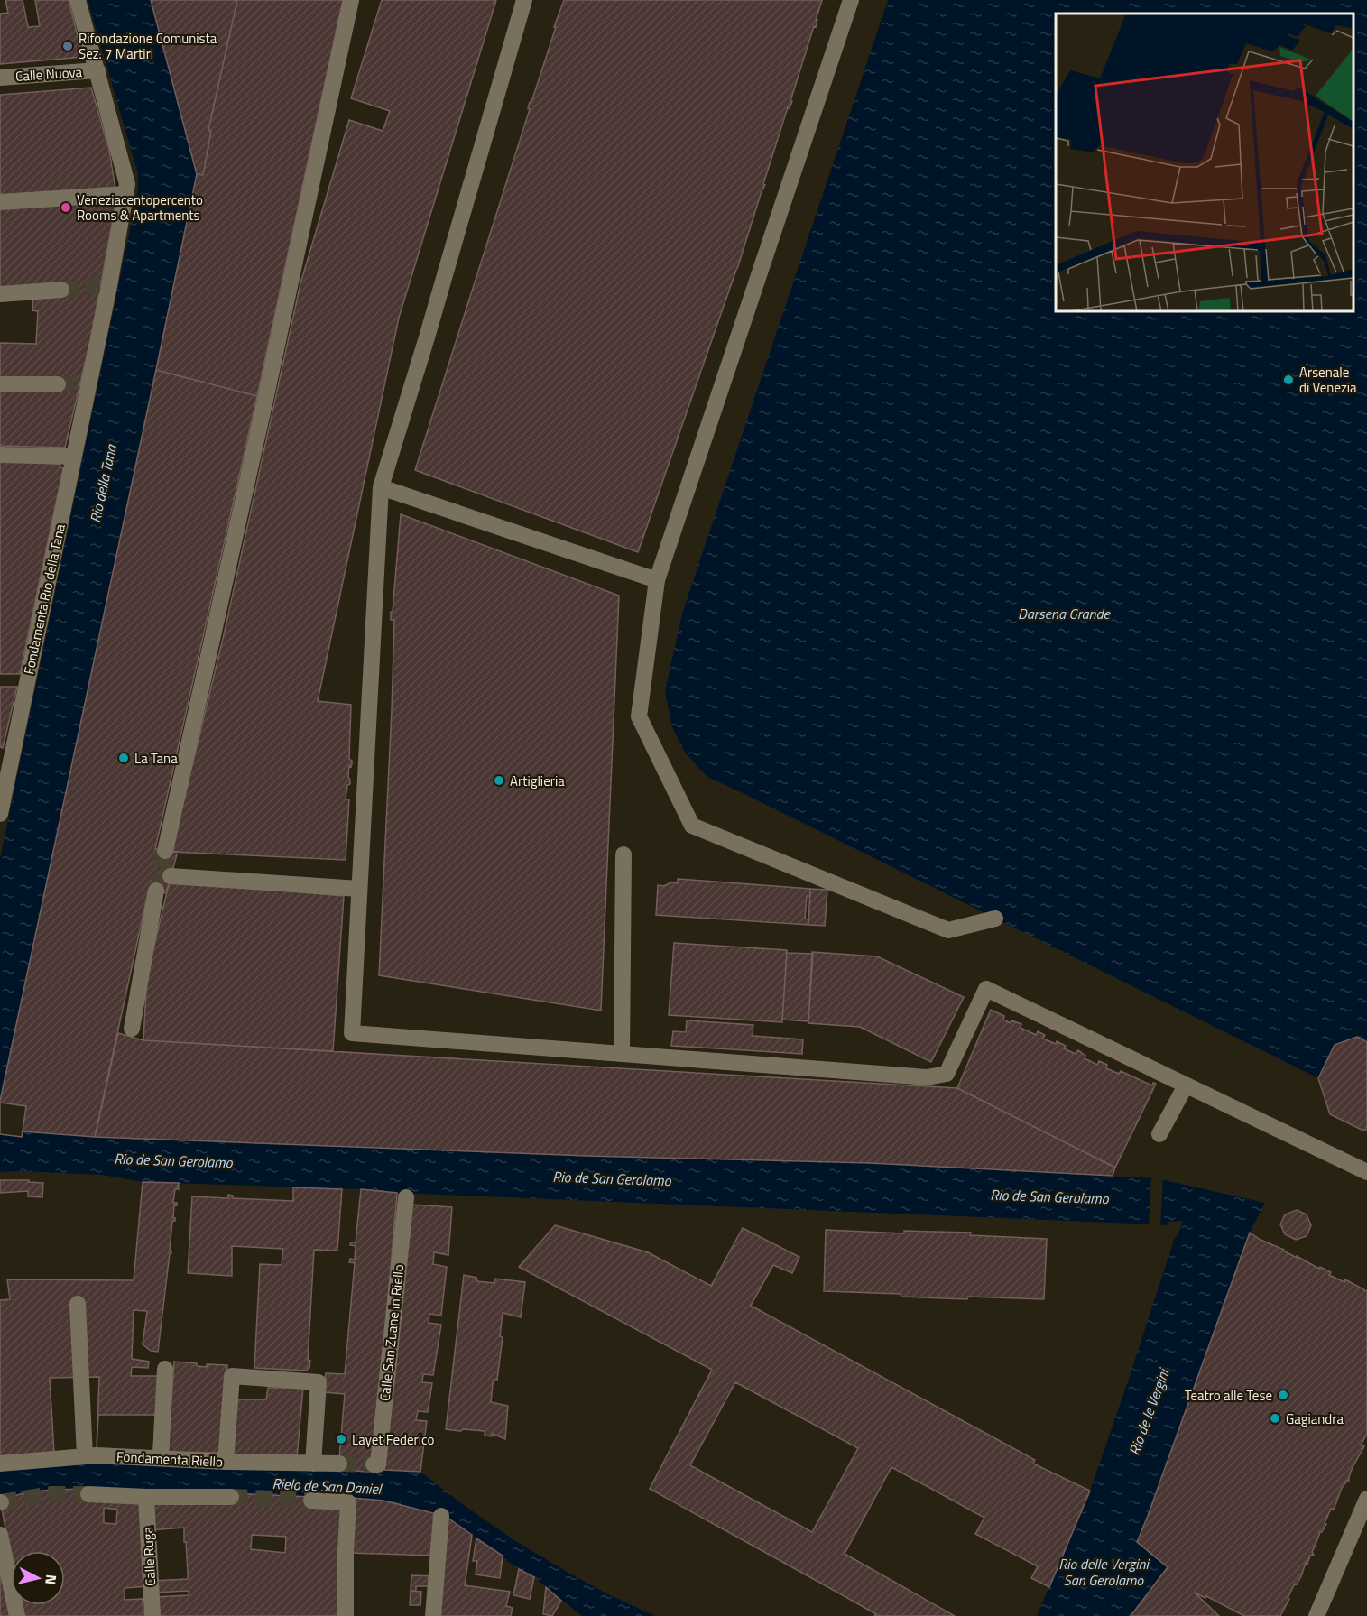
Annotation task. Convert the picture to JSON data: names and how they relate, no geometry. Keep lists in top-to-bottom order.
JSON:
{
  "streets": {
    "street": [
      "Calle Nuova",
      "Fondamenta Rio della Tana",
      "Calle San Zuane in Riello",
      "Fondamenta Riello",
      "Calle Ruga"
    ]
  },
  "crossings": [
    ["Calle Nuova", "Fondamenta Rio della Tana"]
  ],
  "water": [
    "Rio della Tana",
    "Darsena Grande",
    "Rio de San Gerolamo",
    "Rio de le Vergini",
    "Rielo de San Daniel",
    "Rio delle Vergini San Gerolamo"
  ],
  "places": [
    "Rifondazione Comunista Sez. 7 Martiri",
    "Veneziacentopercento Rooms & Apartments",
    "Arsenale di Venezia",
    "La Tana",
    "Artiglieria",
    "Teatro alle Tese",
    "Gagiandra",
    "Layet Federico"
  ],
  "north": "right"
}
